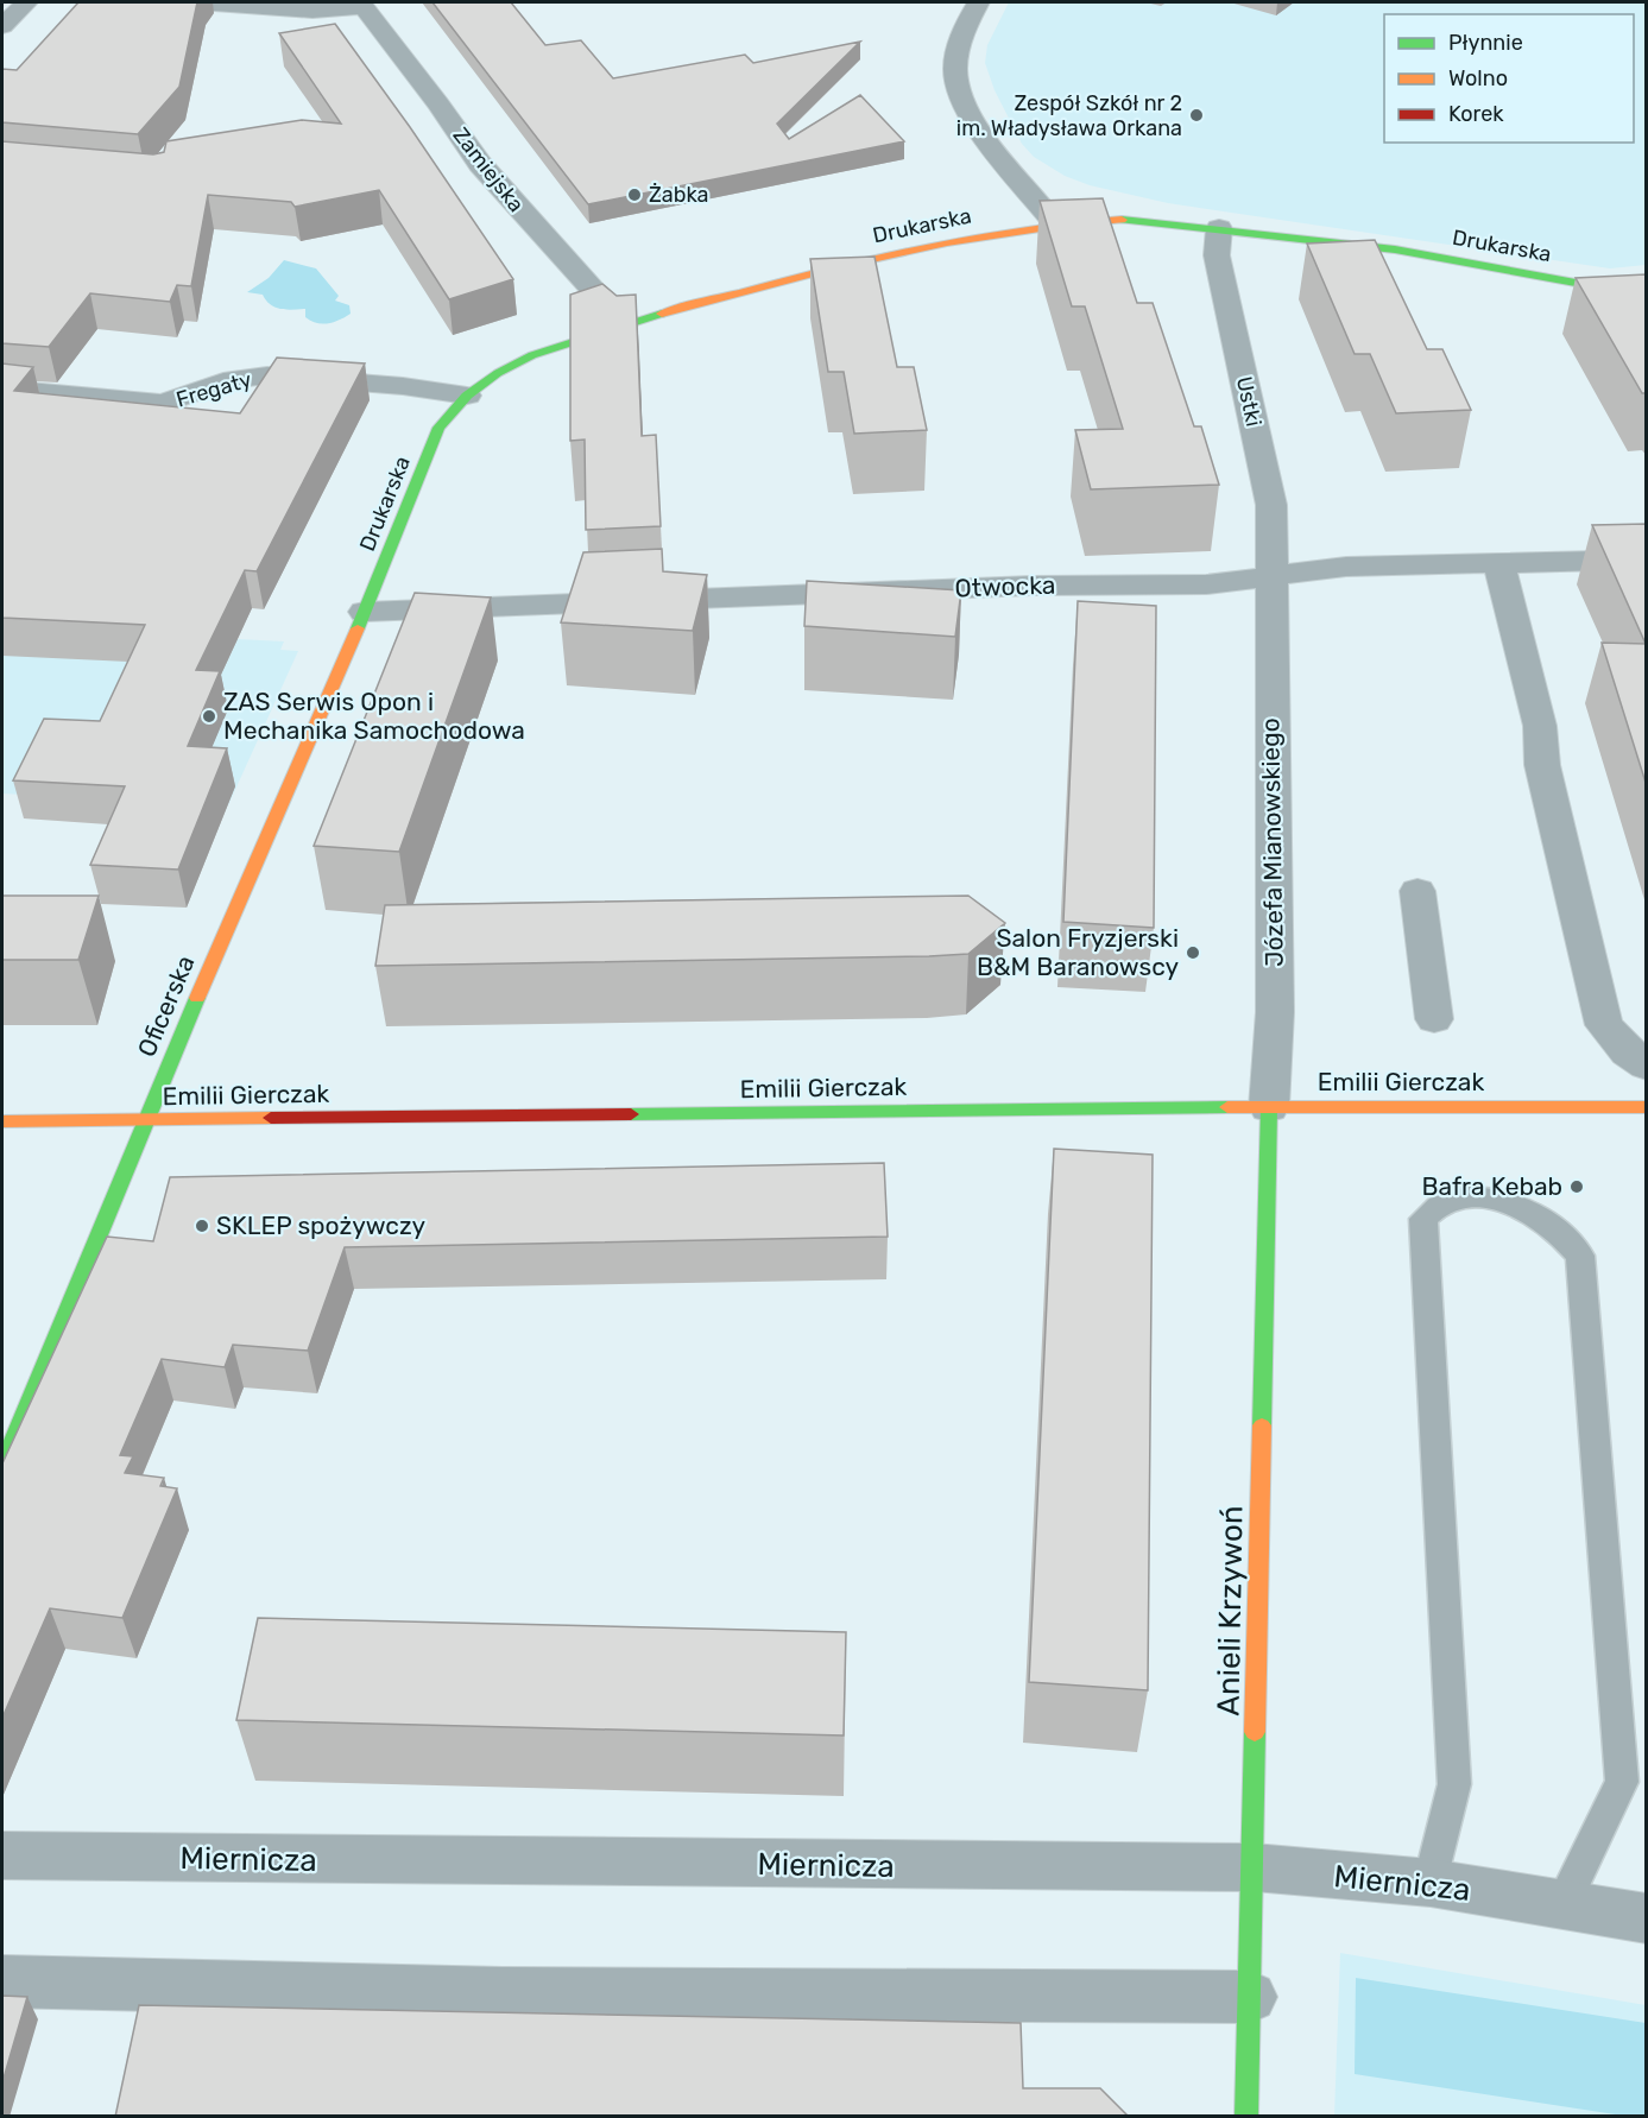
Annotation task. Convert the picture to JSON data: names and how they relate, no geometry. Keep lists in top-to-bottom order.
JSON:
{
  "streets": {
    "street": [
      "Zamiejska",
      "Drukarska",
      "Fregaty",
      "Ustki",
      "Otwocka",
      "Józefa Mianowskiego",
      "Oficerska",
      "Emilii Gierczak",
      "Anieli Krzywoń",
      "Miernicza"
    ]
  },
  "crossings": [
    ["Zamiejska", "Drukarska"],
    ["Drukarska", "Fregaty"],
    ["Drukarska", "Ustki"],
    ["Drukarska", "Otwocka"],
    ["Drukarska", "Oficerska"],
    ["Ustki", "Otwocka"],
    ["Ustki", "Józefa Mianowskiego"],
    ["Otwocka", "Józefa Mianowskiego"],
    ["Otwocka", "Oficerska"],
    ["Józefa Mianowskiego", "Emilii Gierczak"],
    ["Józefa Mianowskiego", "Anieli Krzywoń"],
    ["Oficerska", "Emilii Gierczak"],
    ["Emilii Gierczak", "Anieli Krzywoń"],
    ["Anieli Krzywoń", "Miernicza"]
  ],
  "places": [
    "Zespół Szkół nr 2 im. Władysława Orkana",
    "Żabka",
    "ZAS Serwis Opon i Mechanika Samochodowa",
    "Salon Fryzjerski B&M Baranowscy",
    "Bafra Kebab",
    "SKLEP spożywczy"
  ],
  "legend": ["Płynnie", "Wolno", "Korek"]
}
